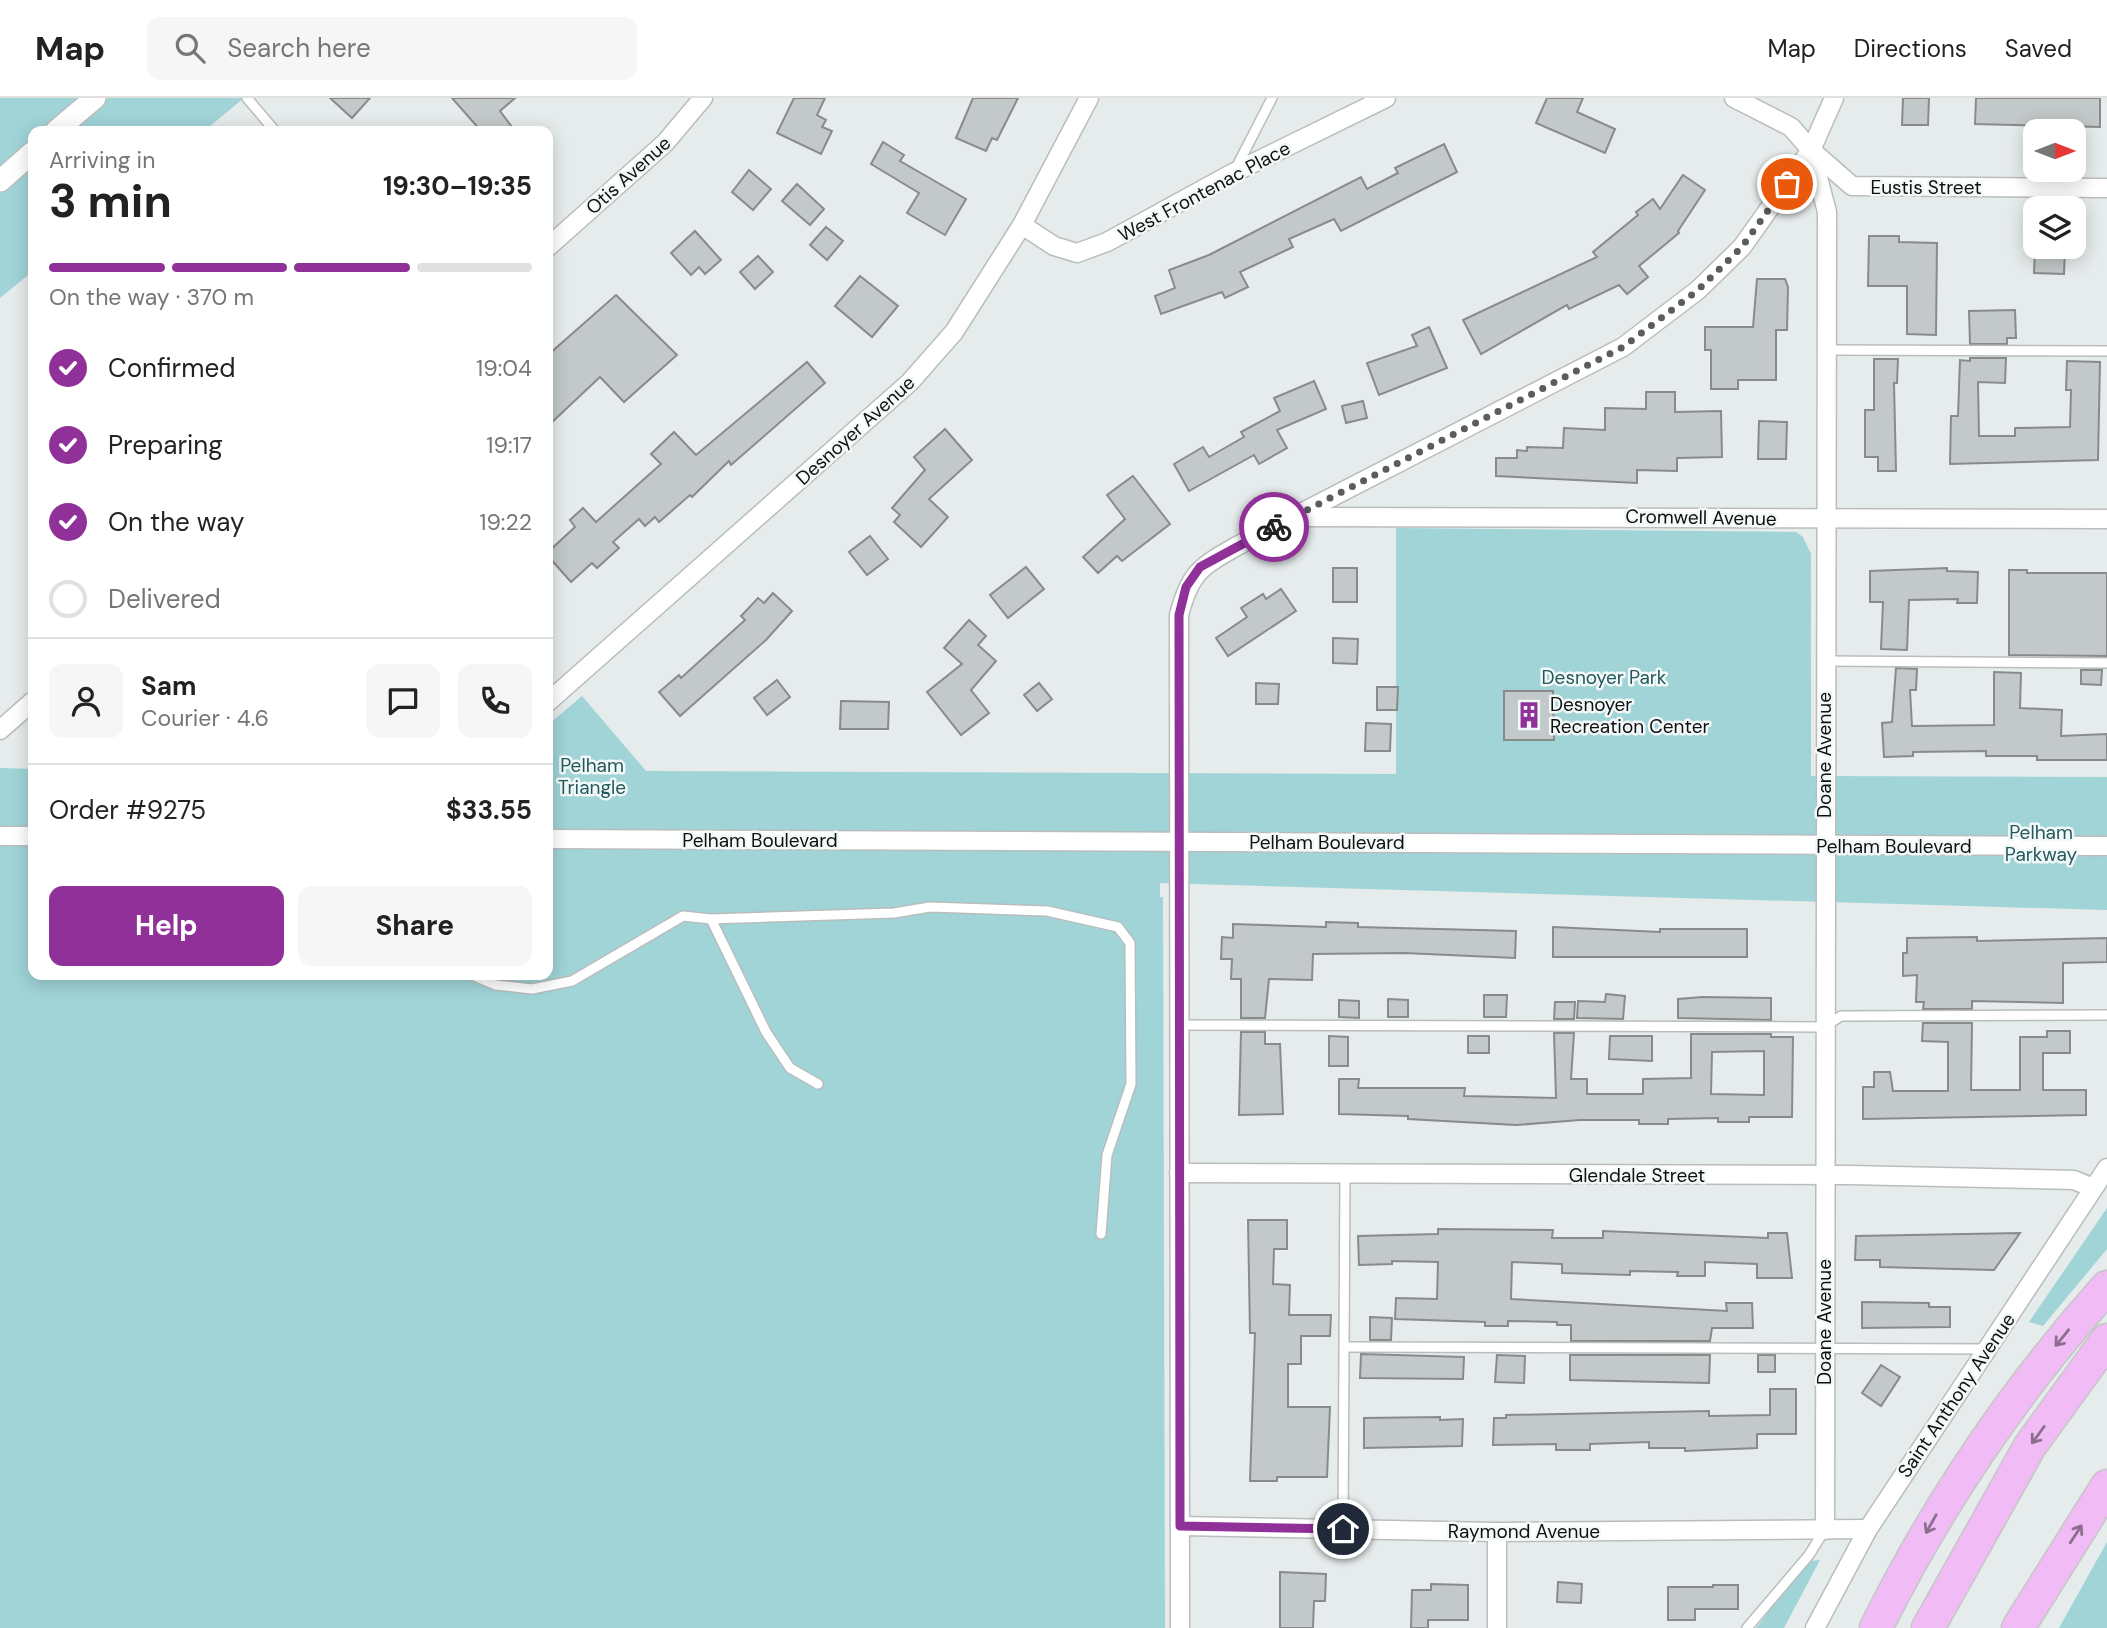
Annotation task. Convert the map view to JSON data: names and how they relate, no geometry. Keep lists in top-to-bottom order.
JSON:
{
  "streets": {
    "street": [
      "Otis Avenue",
      "Eustis Street",
      "West Frontenac Place",
      "Desnoyer Avenue",
      "Cromwell Avenue",
      "Doane Avenue",
      "Pelham Boulevard",
      "Glendale Street",
      "Saint Anthony Avenue",
      "Raymond Avenue"
    ]
  },
  "crossings": [
    ["Eustis Street", "Doane Avenue"],
    ["West Frontenac Place", "Desnoyer Avenue"],
    ["Cromwell Avenue", "Doane Avenue"],
    ["Doane Avenue", "Pelham Boulevard"],
    ["Doane Avenue", "Glendale Street"],
    ["Doane Avenue", "Raymond Avenue"],
    ["Glendale Street", "Saint Anthony Avenue"],
    ["Saint Anthony Avenue", "Raymond Avenue"]
  ],
  "parks": ["Desnoyer Park", "Pelham Triangle", "Pelham Parkway"],
  "places": {
    "building": ["Desnoyer Recreation Center"]
  },
  "north": "right",
  "page": {
    "header": "Map",
    "search": "Search here",
    "nav": ["Map", "Directions", "Saved"],
    "heading": ["3 min", "Arriving in", "19:30–19:35"],
    "panel": [
      "Sam",
      "Courier · 4.6",
      "Order #9275",
      "$33.55"
    ],
    "bar": "On the way · 370 m",
    "list": [
      ["Confirmed", "19:04"],
      ["Preparing", "19:17"],
      ["On the way", "19:22"],
      "Delivered"
    ],
    "buttons": ["Help", "Share"]
  }
}
